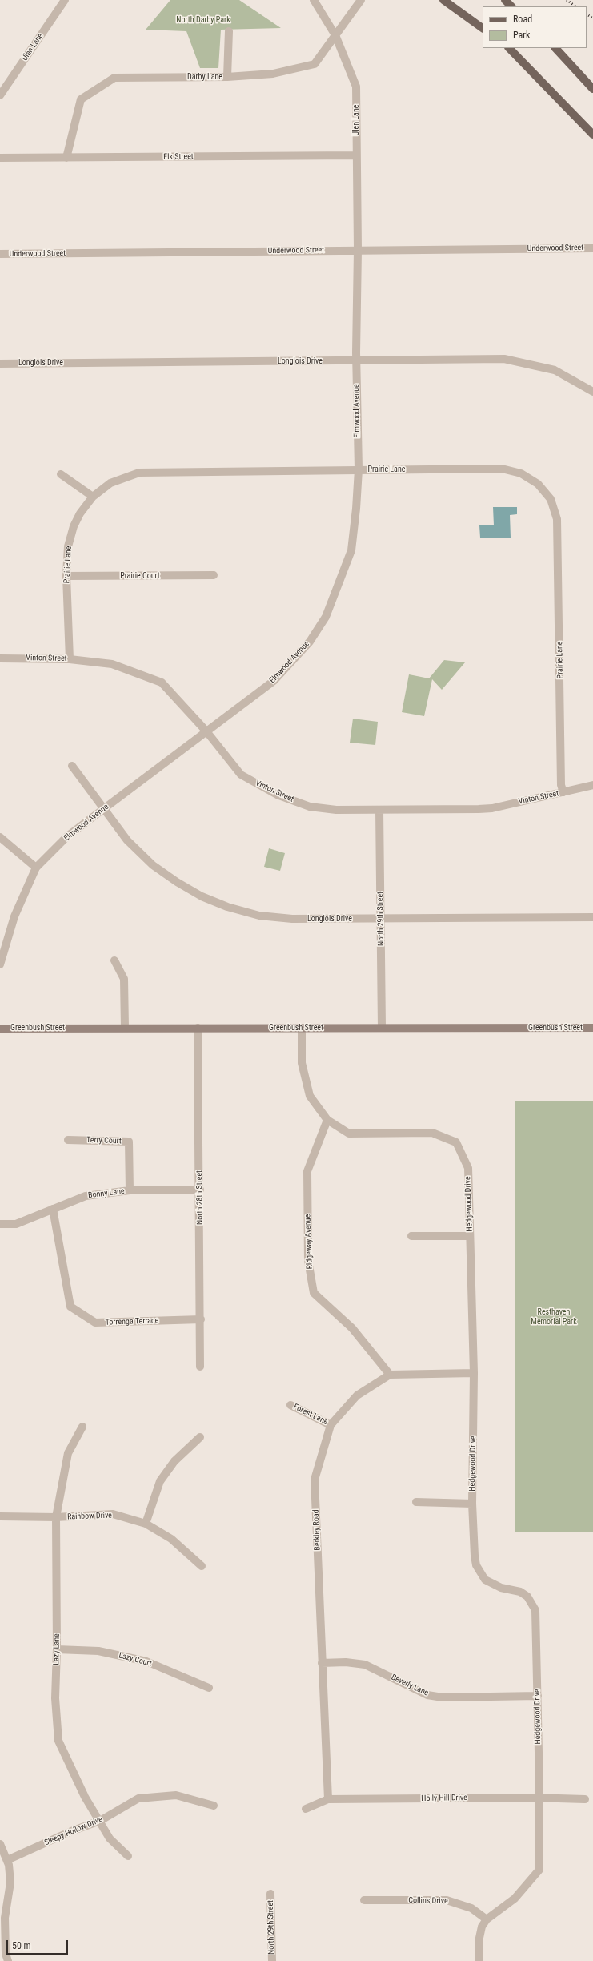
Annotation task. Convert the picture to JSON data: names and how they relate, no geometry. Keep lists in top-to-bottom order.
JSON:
{
  "streets": {
    "main road": ["Greenbush Street"],
    "street": [
      "Ulen Lane",
      "Darby Lane",
      "Elk Street",
      "Underwood Street",
      "Longlois Drive",
      "Elmwood Avenue",
      "Prairie Lane",
      "Prairie Court",
      "Vinton Street",
      "North 29th Street",
      "Terry Court",
      "Bonny Lane",
      "North 28th Street",
      "Hedgewood Drive",
      "Ridgeway Avenue",
      "Torrenga Terrace",
      "Forest Lane",
      "Rainbow Drive",
      "Berkley Road",
      "Lazy Lane",
      "Lazy Court",
      "Beverly Lane",
      "Holly Hill Drive",
      "Sleepy Hollow Drive",
      "Collins Drive"
    ]
  },
  "crossings": [
    ["Ulen Lane", "Darby Lane"],
    ["Ulen Lane", "Elk Street"],
    ["Ulen Lane", "Underwood Street"],
    ["Ulen Lane", "Elmwood Avenue"],
    ["Darby Lane", "Elk Street"],
    ["Underwood Street", "Elmwood Avenue"],
    ["Longlois Drive", "Elmwood Avenue"],
    ["Longlois Drive", "North 29th Street"],
    ["Elmwood Avenue", "Prairie Lane"],
    ["Elmwood Avenue", "Vinton Street"],
    ["Prairie Lane", "Prairie Court"],
    ["Prairie Lane", "Vinton Street"],
    ["Vinton Street", "North 29th Street"],
    ["North 29th Street", "Greenbush Street"],
    ["Greenbush Street", "North 28th Street"],
    ["Greenbush Street", "Hedgewood Drive"],
    ["Terry Court", "Bonny Lane"],
    ["Bonny Lane", "North 28th Street"],
    ["Bonny Lane", "Torrenga Terrace"],
    ["North 28th Street", "Torrenga Terrace"],
    ["Hedgewood Drive", "Ridgeway Avenue"],
    ["Hedgewood Drive", "Beverly Lane"],
    ["Hedgewood Drive", "Holly Hill Drive"],
    ["Hedgewood Drive", "Collins Drive"],
    ["Ridgeway Avenue", "Berkley Road"],
    ["Forest Lane", "Berkley Road"],
    ["Rainbow Drive", "Lazy Lane"],
    ["Berkley Road", "Beverly Lane"],
    ["Berkley Road", "Holly Hill Drive"],
    ["Lazy Lane", "Lazy Court"],
    ["Lazy Lane", "Sleepy Hollow Drive"]
  ],
  "parks": ["North Darby Park", "Resthaven Memorial Park"],
  "legend": ["Road", "Park"],
  "scale_bar": "50 m"
}
